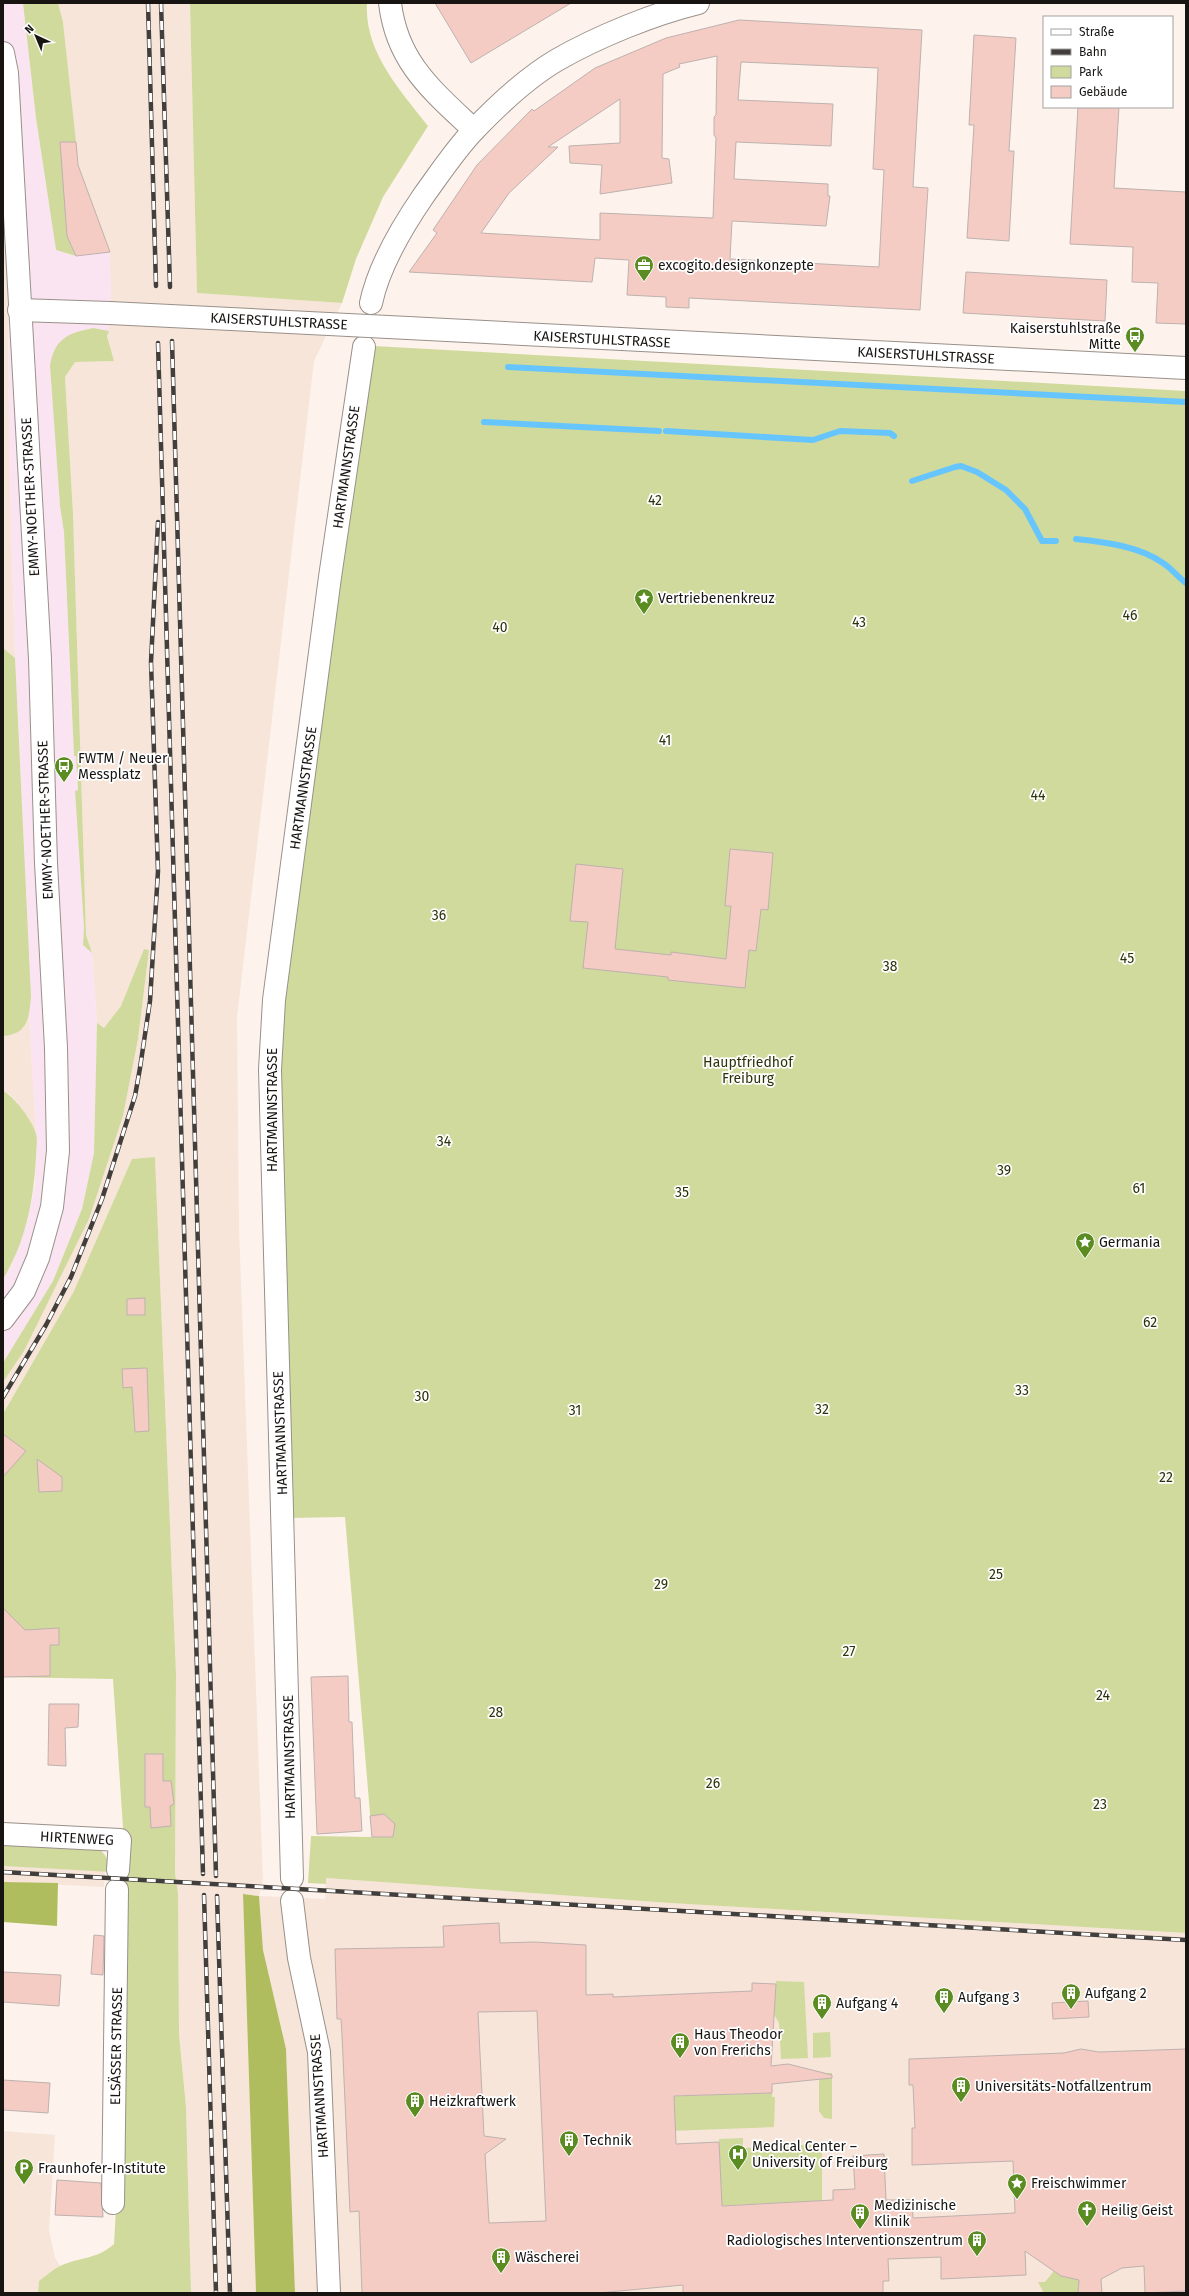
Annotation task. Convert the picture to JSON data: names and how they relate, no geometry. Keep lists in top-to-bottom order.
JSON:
{
  "streets": {
    "street": [
      "KAISERSTUHLSTRASSE",
      "HARTMANNSTRASSE",
      "EMMY-NOETHER-STRASSE",
      "HIRTENWEG",
      "ELSÄSSER STRASSE"
    ]
  },
  "crossings": [
    ["KAISERSTUHLSTRASSE", "EMMY-NOETHER-STRASSE"],
    ["HIRTENWEG", "ELSÄSSER STRASSE"]
  ],
  "parks": [
    "42",
    "46",
    "43",
    "40",
    "41",
    "44",
    "36",
    "45",
    "38",
    "Hauptfriedhof Freiburg",
    "34",
    "39",
    "61",
    "35",
    "62",
    "33",
    "30",
    "32",
    "31",
    "22",
    "25",
    "29",
    "27",
    "24",
    "28",
    "26",
    "23"
  ],
  "places": {
    "office": ["excogito.designkonzepte"],
    "bus stop": ["Kaiserstuhlstraße Mitte", "FWTM / Neuer Messplatz"],
    "place": ["Vertriebenenkreuz", "Germania", "Freischwimmer"],
    "building": [
      "Aufgang 2",
      "Aufgang 3",
      "Aufgang 4",
      "Haus Theodor von Frerichs",
      "Universitäts-Notfallzentrum",
      "Heizkraftwerk",
      "Technik",
      "Medizinische Klinik",
      "Radiologisches Interventionszentrum",
      "Wäscherei"
    ],
    "hospital": ["Medical Center – University of Freiburg"],
    "parking": ["Fraunhofer-Institute"],
    "church": ["Heilig Geist"]
  },
  "legend": [
    "Straße",
    "Bahn",
    "Park",
    "Gebäude"
  ],
  "north": "top left"
}
